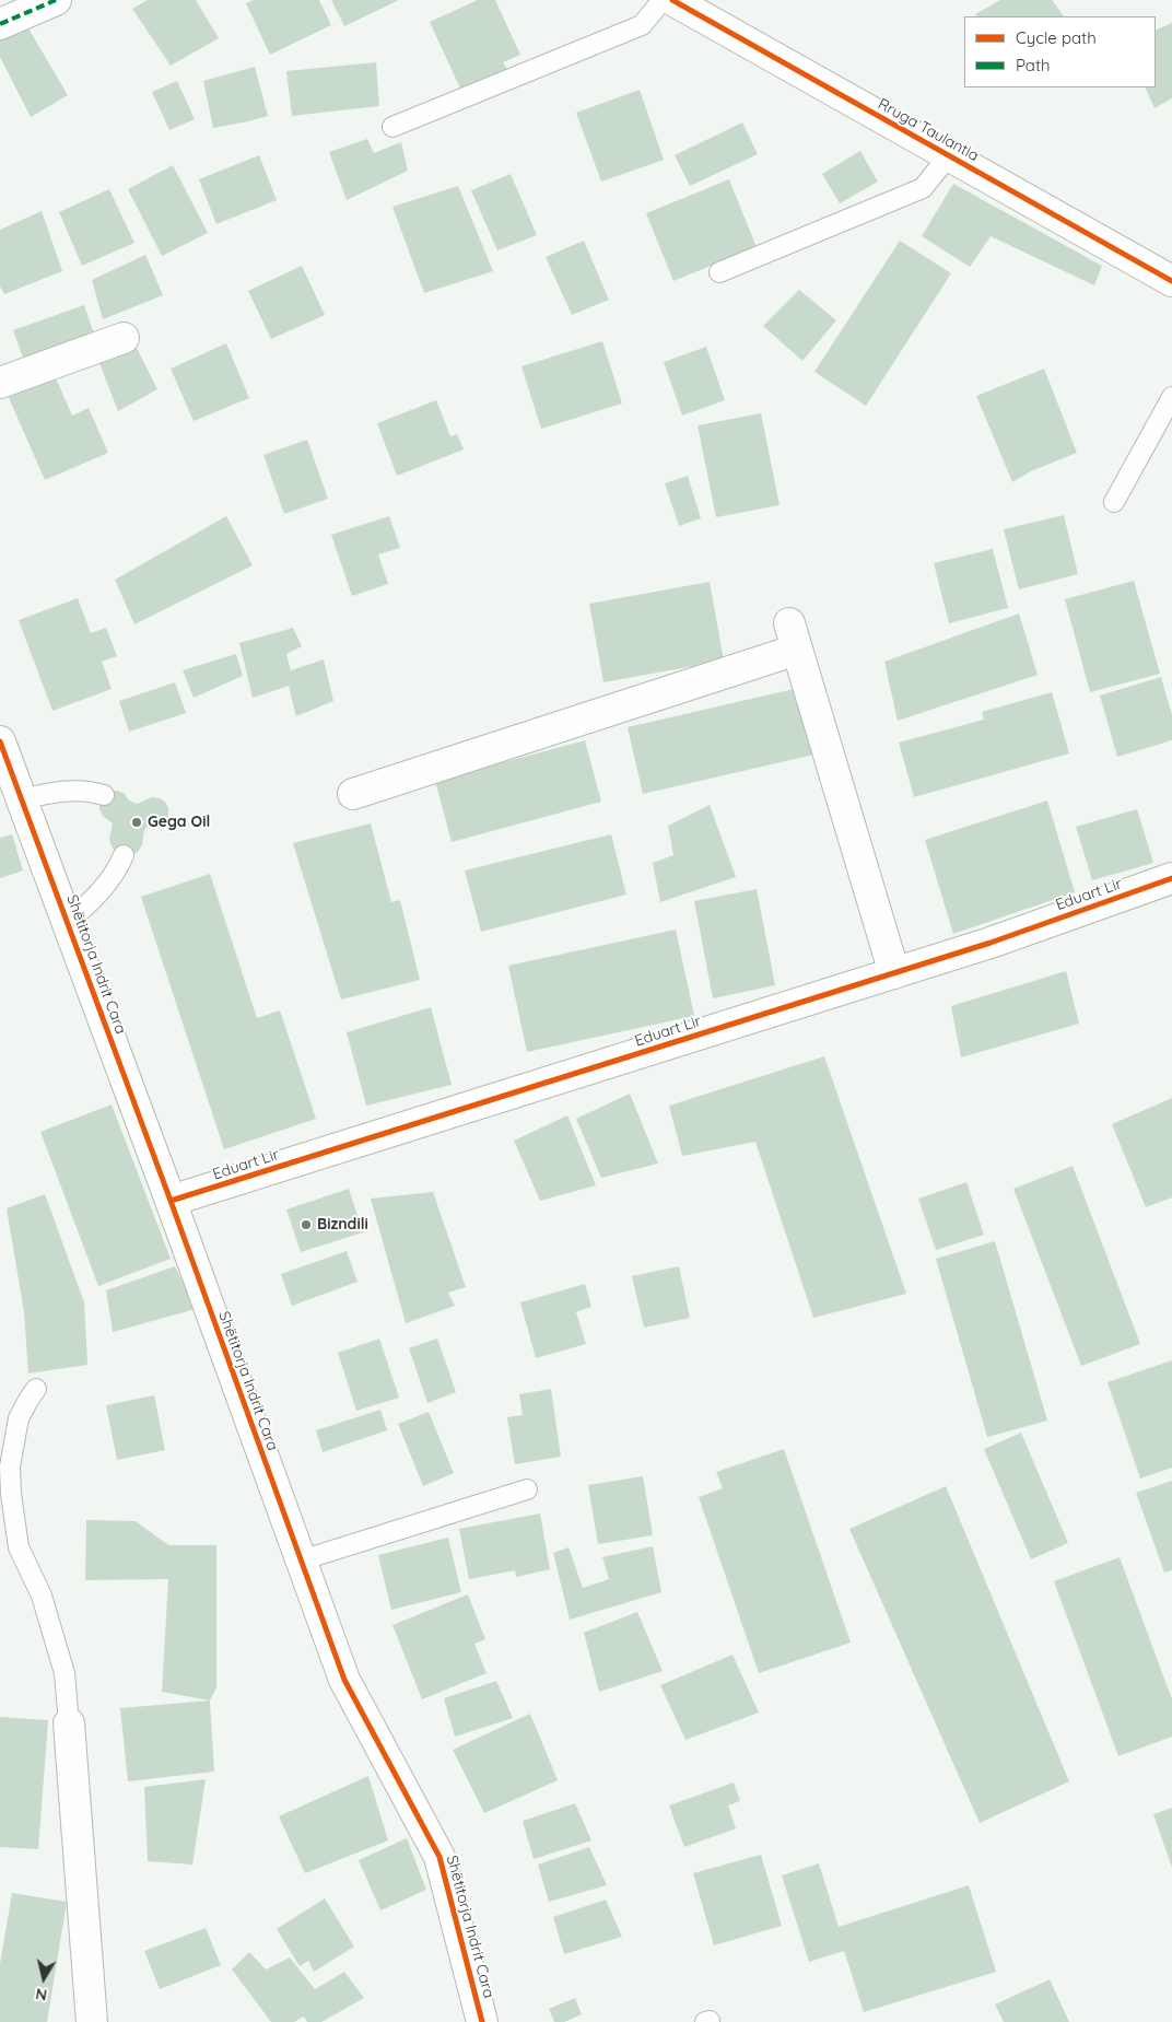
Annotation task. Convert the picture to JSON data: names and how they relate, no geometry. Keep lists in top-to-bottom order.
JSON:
{
  "streets": {
    "street": ["Rruga Taulantia", "Eduart Lir", "Shëtitorja Indrit Cara"]
  },
  "crossings": [
    ["Eduart Lir", "Shëtitorja Indrit Cara"]
  ],
  "places": ["Gega Oil", "Bizndili"],
  "legend": ["Cycle path", "Path"],
  "north": "bottom"
}
